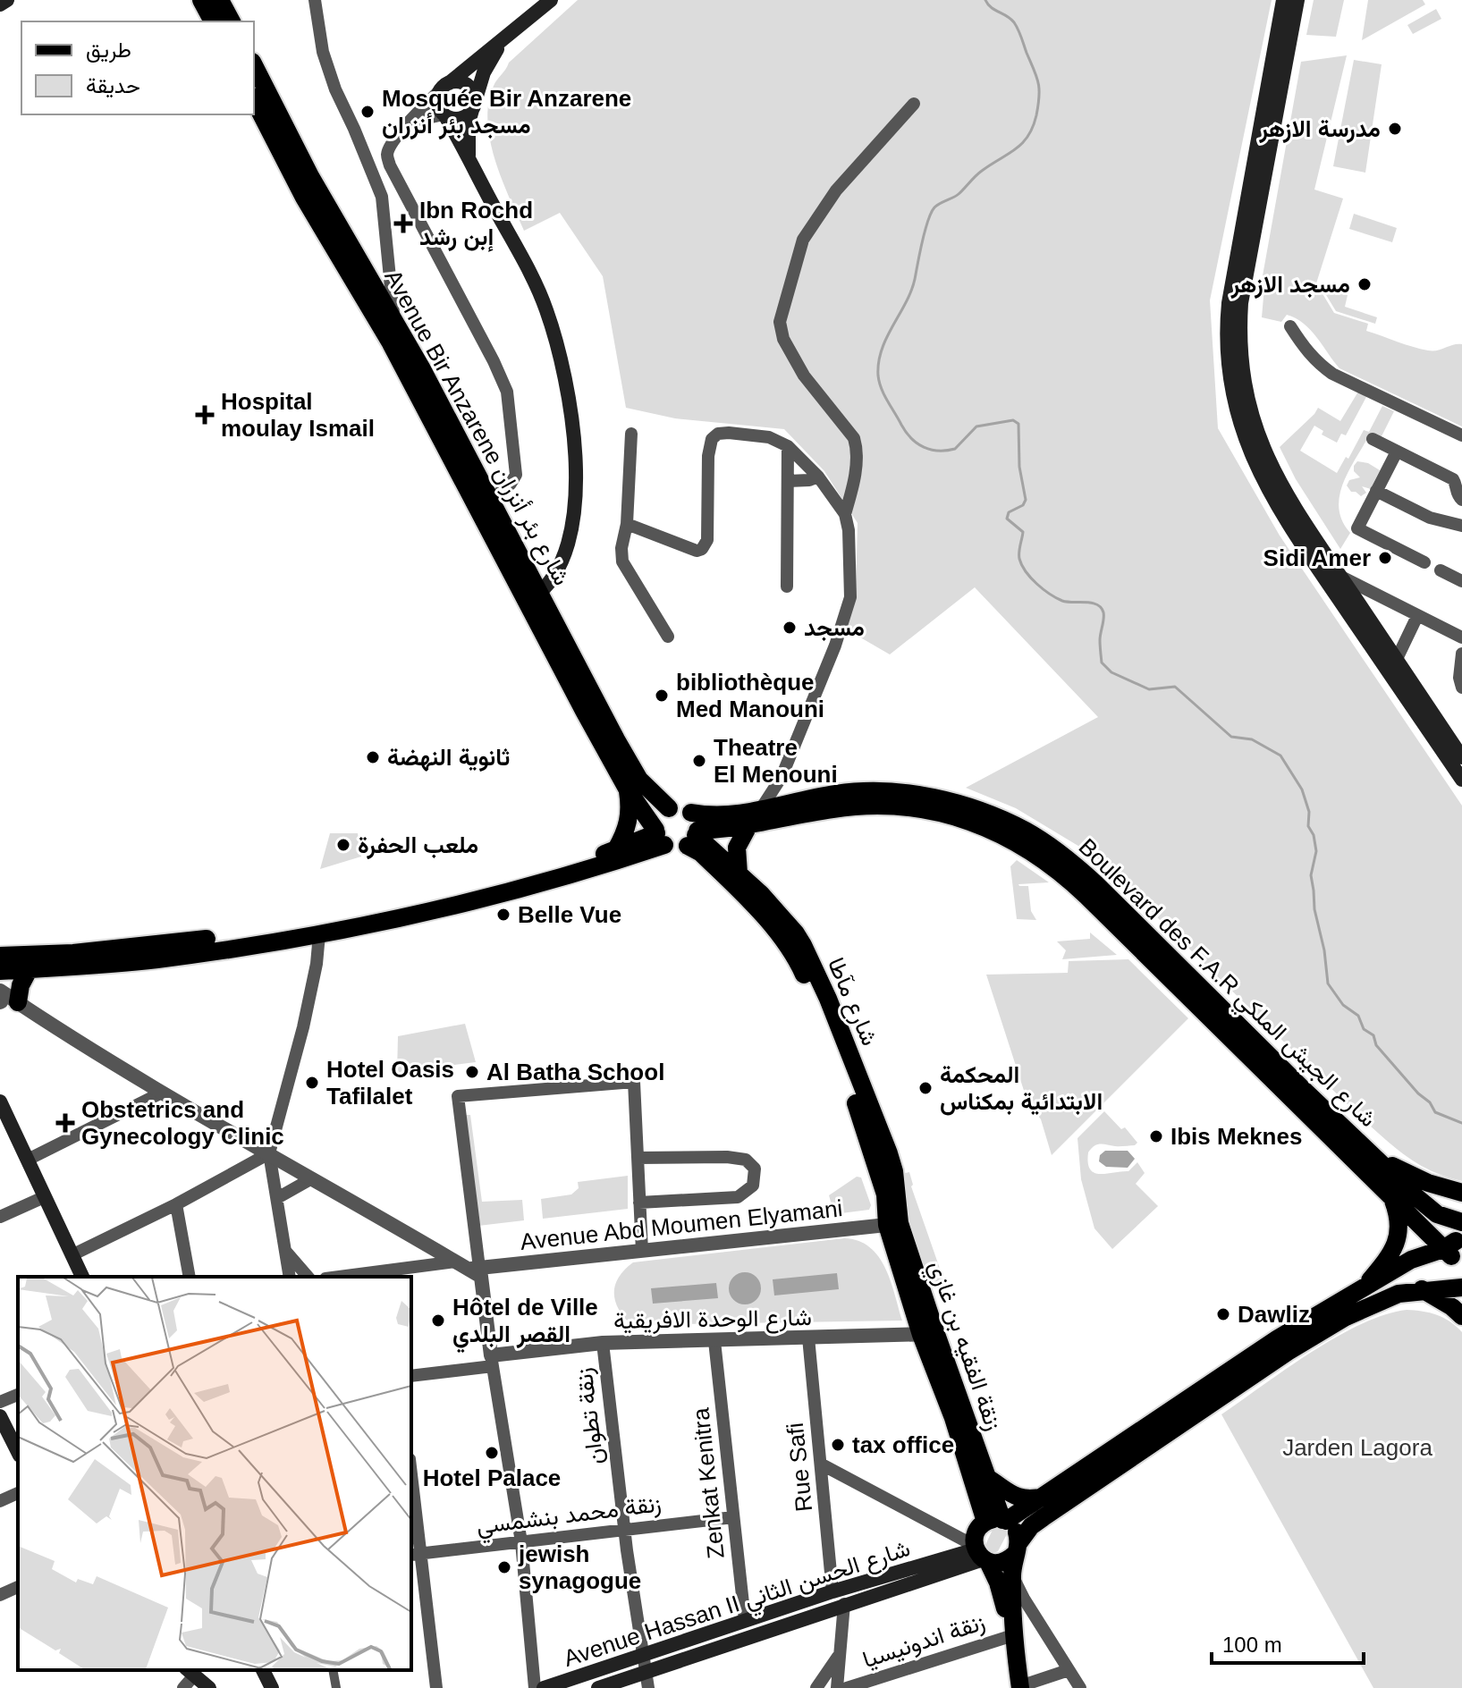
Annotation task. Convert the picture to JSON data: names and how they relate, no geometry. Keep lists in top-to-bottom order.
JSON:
{
  "streets": {
    "main road": [
      "Avenue Bir Anzarene شارع بئر أنزران",
      "Boulevard des F.A.R شارع الجيش الملكي",
      "شارع مآطا",
      "زنقة الفقيه بن غازي",
      "Avenue Hassan II شارع الحسن الثاني"
    ],
    "street": [
      "Avenue Abd Moumen Elyamani",
      "شارع الوحدة الافريقية",
      "زنقة تطوان",
      "Rue Safi",
      "Zenkat Kenitra",
      "زنقة محمد بنشمسي",
      "زنقة اندونيسيا"
    ]
  },
  "crossings": [
    ["Avenue Bir Anzarene شارع بئر أنزران", "Boulevard des F.A.R شارع الجيش الملكي"],
    ["Avenue Bir Anzarene شارع بئر أنزران", "شارع مآطا"],
    ["Boulevard des F.A.R شارع الجيش الملكي", "شارع مآطا"],
    ["شارع مآطا", "Avenue Abd Moumen Elyamani"],
    ["شارع مآطا", "زنقة الفقيه بن غازي"],
    ["Avenue Abd Moumen Elyamani", "زنقة الفقيه بن غازي"],
    ["شارع الوحدة الافريقية", "زنقة الفقيه بن غازي"],
    ["شارع الوحدة الافريقية", "زنقة تطوان"],
    ["شارع الوحدة الافريقية", "Rue Safi"],
    ["شارع الوحدة الافريقية", "Zenkat Kenitra"],
    ["زنقة الفقيه بن غازي", "Avenue Hassan II شارع الحسن الثاني"],
    ["زنقة تطوان", "زنقة محمد بنشمسي"],
    ["زنقة تطوان", "Avenue Hassan II شارع الحسن الثاني"],
    ["Rue Safi", "Avenue Hassan II شارع الحسن الثاني"],
    ["Zenkat Kenitra", "زنقة محمد بنشمسي"],
    ["Zenkat Kenitra", "Avenue Hassan II شارع الحسن الثاني"]
  ],
  "parks": ["Jarden Lagora"],
  "places": {
    "other": [
      "Mosquée Bir Anzarene مسجد بئر أنزران",
      "مدرسة الازهر",
      "مسجد الازهر",
      "Sidi Amer",
      "مسجد",
      "bibliothèque Med Manouni",
      "ثانوية النهضة",
      "Theatre El Menouni",
      "ملعب الحفرة",
      "Belle Vue",
      "Al Batha School",
      "Hotel Oasis Tafilalet",
      "المحكمة الابتدائية بمكناس",
      "Ibis Meknes",
      "Dawliz",
      "Hôtel de Ville القصر البلدي",
      "tax office",
      "Hotel Palace",
      "jewish synagogue"
    ],
    "health": ["Ibn Rochd إبن رشد", "Hospital moulay Ismail", "Obstetrics and Gynecology Clinic"]
  },
  "legend": ["طريق", "حديقة"],
  "scale_bar": "100 m"
}
